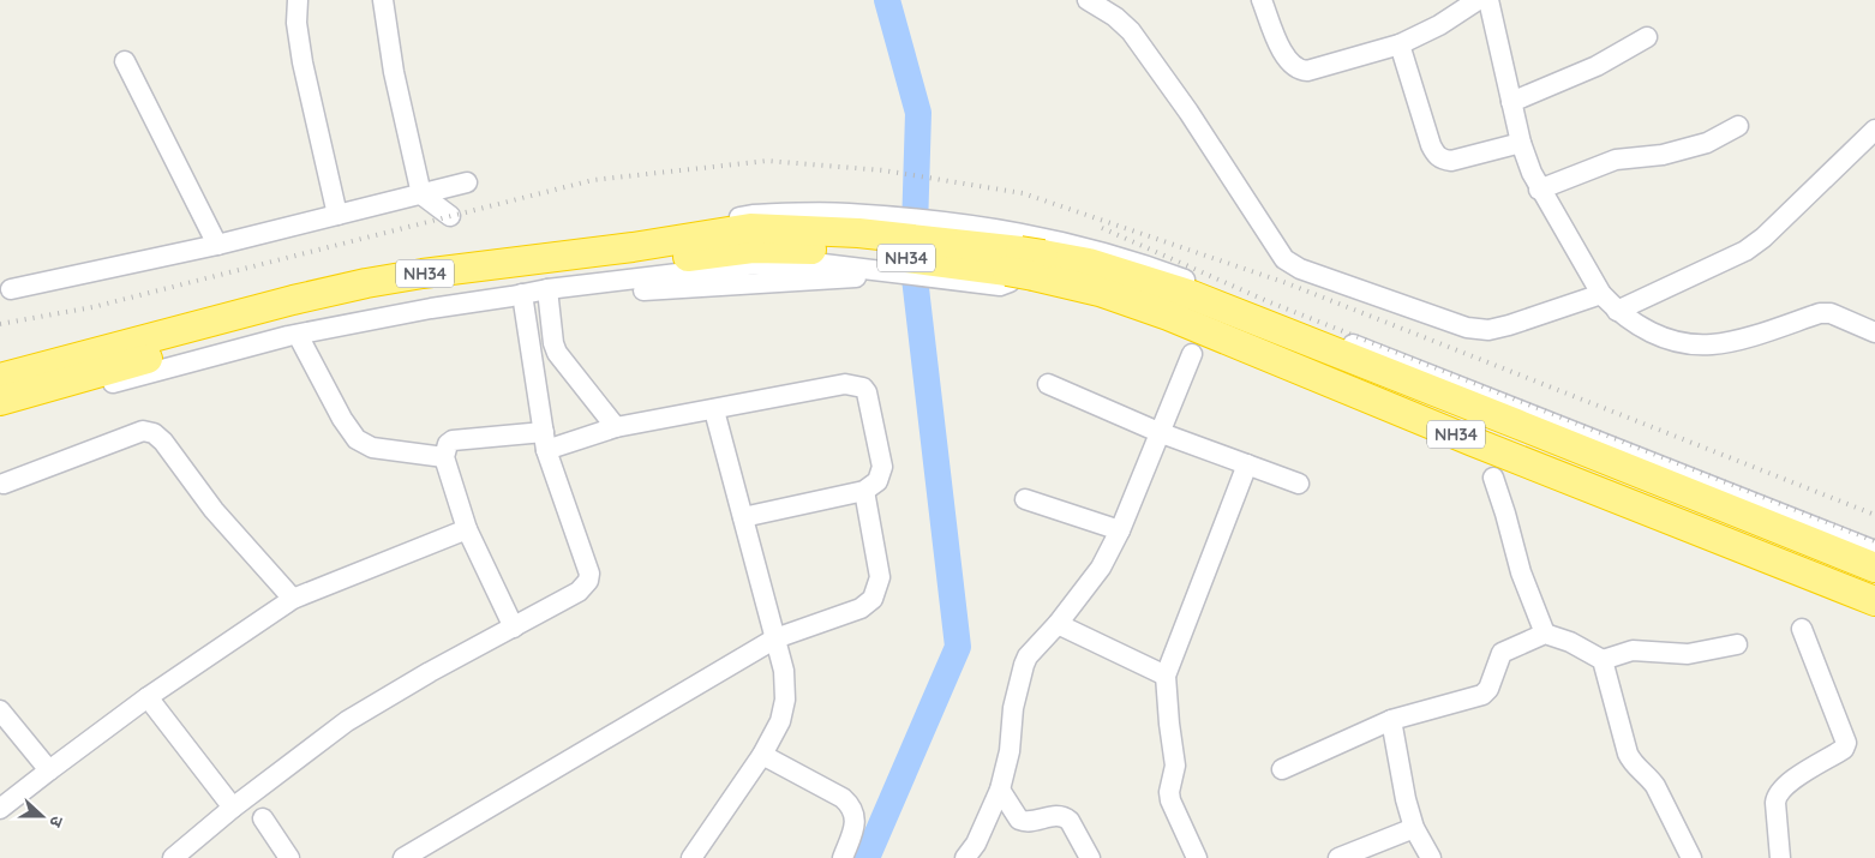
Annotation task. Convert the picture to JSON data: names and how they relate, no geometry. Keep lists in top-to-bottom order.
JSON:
{
  "streets": {
    "highway": ["NH34"]
  },
  "north": "right"
}
